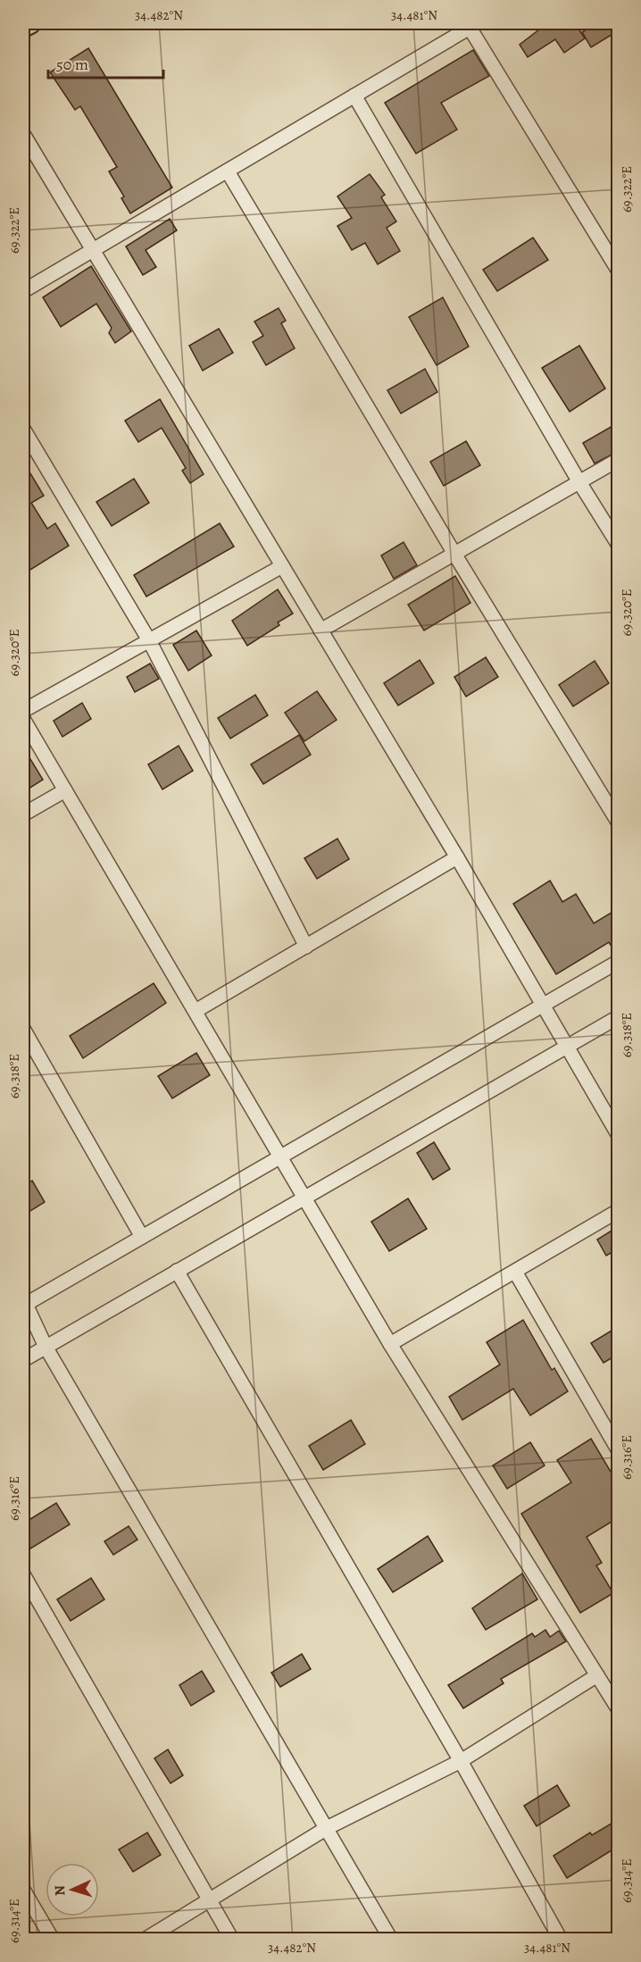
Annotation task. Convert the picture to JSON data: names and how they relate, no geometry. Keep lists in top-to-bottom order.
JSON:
{
  "scale_bar": "50 m",
  "north": "left",
  "coordinates": [
    "34.482°N",
    "34.481°N",
    "69.322°E",
    "69.320°E",
    "69.318°E",
    "69.316°E",
    "69.314°E"
  ]
}
